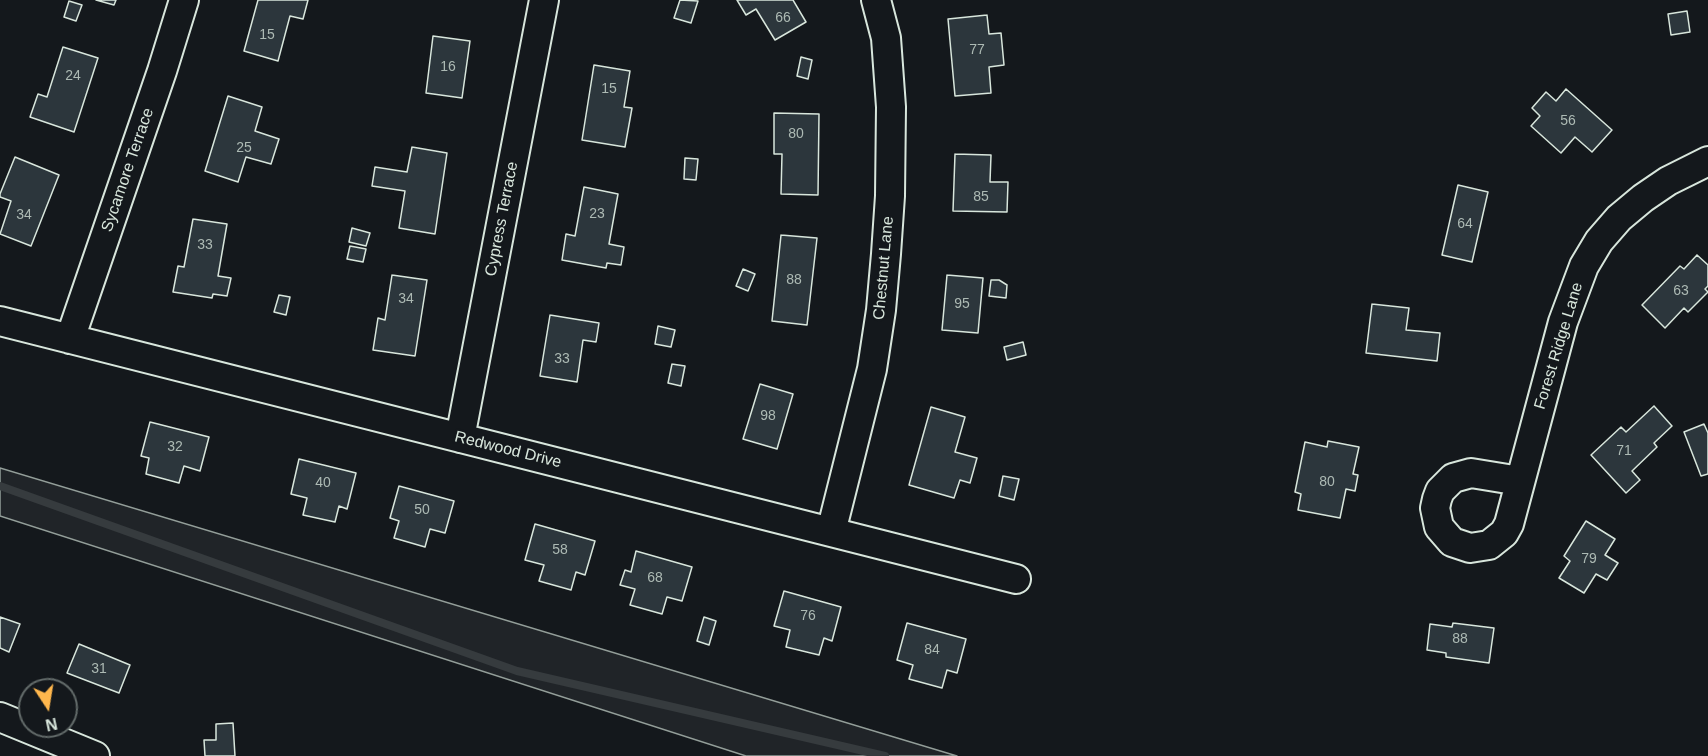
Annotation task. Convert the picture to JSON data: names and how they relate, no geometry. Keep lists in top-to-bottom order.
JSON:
{
  "streets": {
    "street": [
      "Sycamore Terrace",
      "Cypress Terrace",
      "Chestnut Lane",
      "Forest Ridge Lane",
      "Redwood Drive"
    ]
  },
  "crossings": [
    ["Sycamore Terrace", "Redwood Drive"],
    ["Cypress Terrace", "Redwood Drive"],
    ["Chestnut Lane", "Redwood Drive"]
  ],
  "house_numbers": [
    "66",
    "15",
    "77",
    "16",
    "24",
    "15",
    "56",
    "80",
    "25",
    "85",
    "23",
    "34",
    "64",
    "33",
    "88",
    "63",
    "34",
    "95",
    "33",
    "98",
    "32",
    "71",
    "80",
    "40",
    "50",
    "58",
    "79",
    "68",
    "76",
    "88",
    "84",
    "31"
  ],
  "north": "bottom"
}
